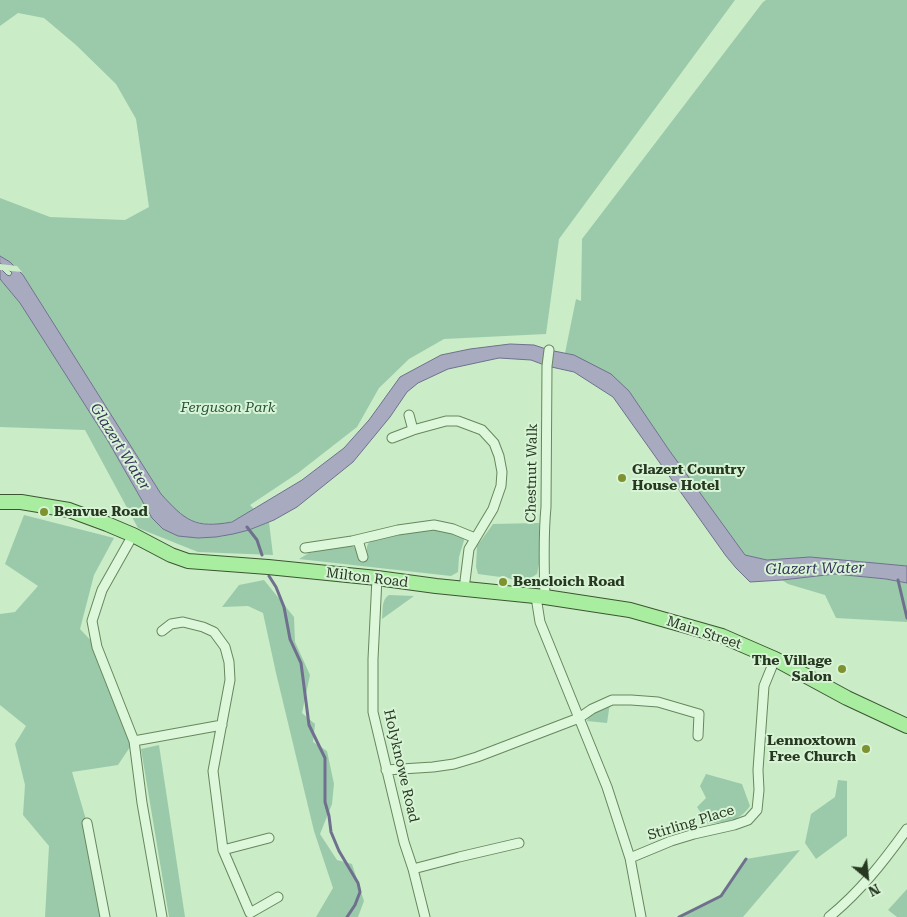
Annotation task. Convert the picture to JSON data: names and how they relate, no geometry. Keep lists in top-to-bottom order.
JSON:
{
  "streets": {
    "main road": ["Milton Road", "Main Street"],
    "street": ["Chestnut Walk", "Holyknowe Road", "Stirling Place"]
  },
  "crossings": [
    ["Chestnut Walk", "Milton Road"],
    ["Chestnut Walk", "Main Street"],
    ["Milton Road", "Main Street"],
    ["Milton Road", "Holyknowe Road"],
    ["Main Street", "Stirling Place"]
  ],
  "water": ["Glazert Water"],
  "parks": ["Ferguson Park"],
  "places": [
    "Glazert Country House Hotel",
    "Benvue Road",
    "Bencloich Road",
    "The Village Salon",
    "Lennoxtown Free Church"
  ],
  "north": "bottom right"
}
